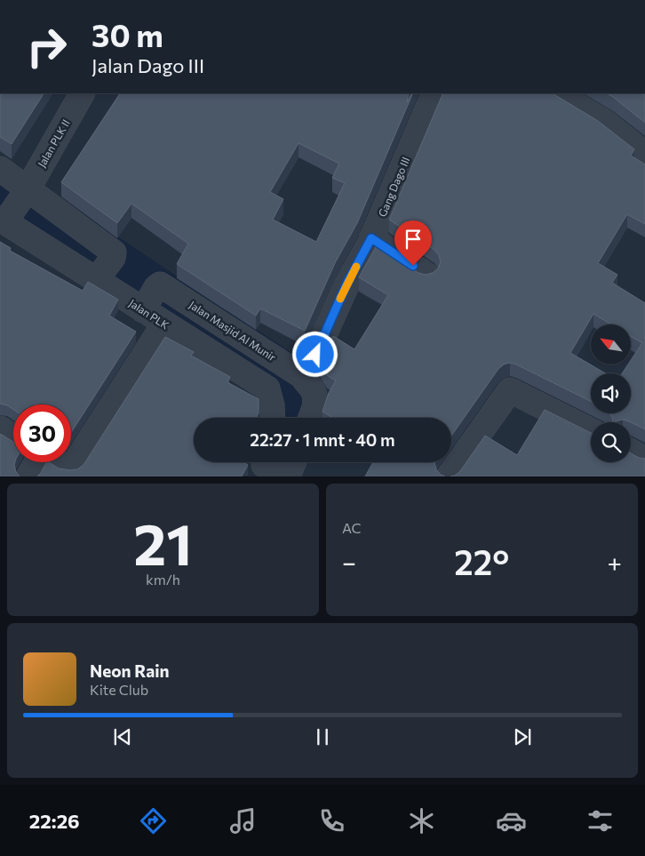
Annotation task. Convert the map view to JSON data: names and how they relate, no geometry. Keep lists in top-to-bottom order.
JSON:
{
  "streets": {
    "street": [
      "Jalan PLK II",
      "Gang Dago III",
      "Jalan PLK",
      "Jalan Masjid Al Munir"
    ]
  },
  "crossings": [
    ["Jalan PLK II", "Jalan PLK"],
    ["Gang Dago III", "Jalan PLK"],
    ["Gang Dago III", "Jalan Masjid Al Munir"],
    ["Jalan PLK", "Jalan Masjid Al Munir"]
  ],
  "north": "top left",
  "page": {
    "turn": ["30 m", "Jalan Dago III"],
    "limit": "30",
    "trip": "22:27 · 1 mnt · 40 m",
    "tile": [
      ["21", "km/h"],
      "AC"
    ],
    "heat": ["−", "22°", "+"],
    "song": ["Neon Rain", "Kite Club"],
    "tabs": "22:26"
  }
}
